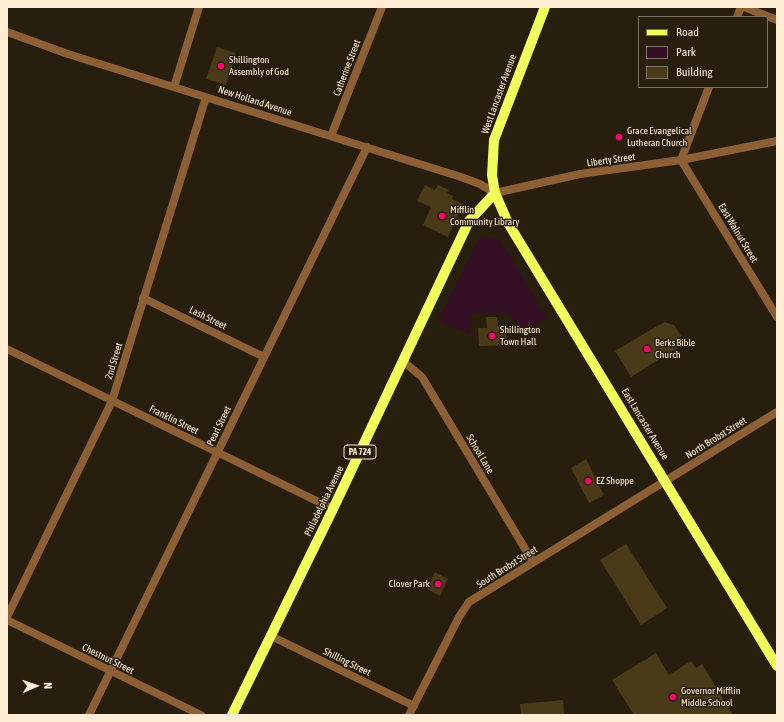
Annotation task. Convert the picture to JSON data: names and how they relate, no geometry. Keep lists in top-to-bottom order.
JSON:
{
  "streets": {
    "main road": [
      "West Lancaster Avenue",
      "East Lancaster Avenue",
      "PA 724",
      "Philadelphia Avenue"
    ],
    "street": [
      "Catherine Street",
      "New Holland Avenue",
      "Liberty Street",
      "East Walnut Street",
      "Lash Street",
      "2nd Street",
      "Franklin Street",
      "Pearl Street",
      "North Brobst Street",
      "School Lane",
      "South Brobst Street",
      "Chestnut Street",
      "Shilling Street"
    ]
  },
  "crossings": [
    ["Catherine Street", "New Holland Avenue"],
    ["West Lancaster Avenue", "New Holland Avenue"],
    ["West Lancaster Avenue", "Liberty Street"],
    ["West Lancaster Avenue", "East Lancaster Avenue"],
    ["West Lancaster Avenue", "Philadelphia Avenue"],
    ["New Holland Avenue", "Liberty Street"],
    ["New Holland Avenue", "2nd Street"],
    ["New Holland Avenue", "East Lancaster Avenue"],
    ["New Holland Avenue", "Pearl Street"],
    ["New Holland Avenue", "Philadelphia Avenue"],
    ["Liberty Street", "East Walnut Street"],
    ["Liberty Street", "East Lancaster Avenue"],
    ["Liberty Street", "Philadelphia Avenue"],
    ["Lash Street", "2nd Street"],
    ["Lash Street", "Pearl Street"],
    ["2nd Street", "Franklin Street"],
    ["2nd Street", "Chestnut Street"],
    ["Franklin Street", "Pearl Street"],
    ["Franklin Street", "Philadelphia Avenue"],
    ["East Lancaster Avenue", "North Brobst Street"],
    ["East Lancaster Avenue", "Philadelphia Avenue"],
    ["East Lancaster Avenue", "South Brobst Street"],
    ["Pearl Street", "Chestnut Street"],
    ["North Brobst Street", "South Brobst Street"],
    ["School Lane", "Philadelphia Avenue"],
    ["School Lane", "South Brobst Street"],
    ["Philadelphia Avenue", "Shilling Street"],
    ["South Brobst Street", "Shilling Street"]
  ],
  "places": [
    "Shillington Assembly of God",
    "Grace Evangelical Lutheran Church",
    "Mifflin Community Library",
    "Shillington Town Hall",
    "Berks Bible Church",
    "EZ Shoppe",
    "Clover Park",
    "Governor Mifflin Middle School"
  ],
  "legend": ["Road", "Park", "Building"],
  "north": "right"
}
